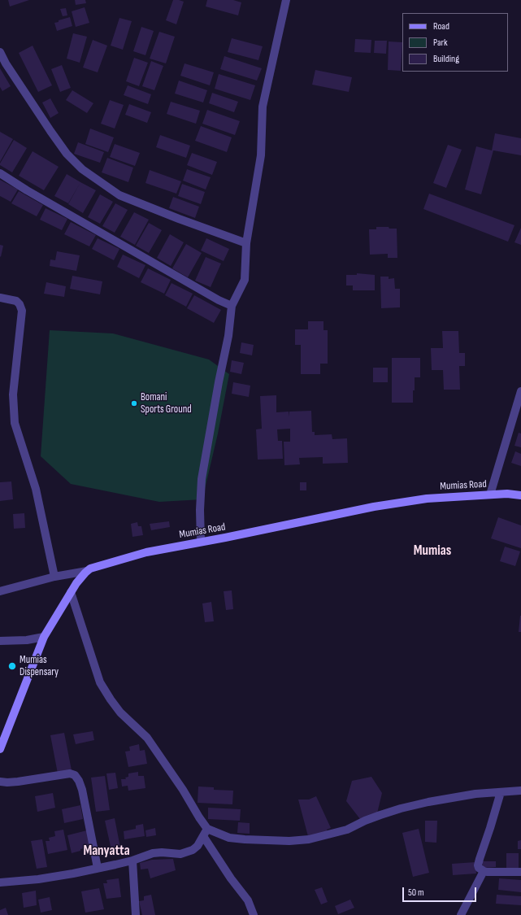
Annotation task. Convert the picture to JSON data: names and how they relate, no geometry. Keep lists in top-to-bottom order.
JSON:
{
  "streets": {
    "street": ["Mumias Road"]
  },
  "districts": ["Mumias", "Manyatta"],
  "places": ["Bomani Sports Ground", "Mumias Dispensary"],
  "legend": ["Road", "Park", "Building"],
  "scale_bar": "50 m"
}
